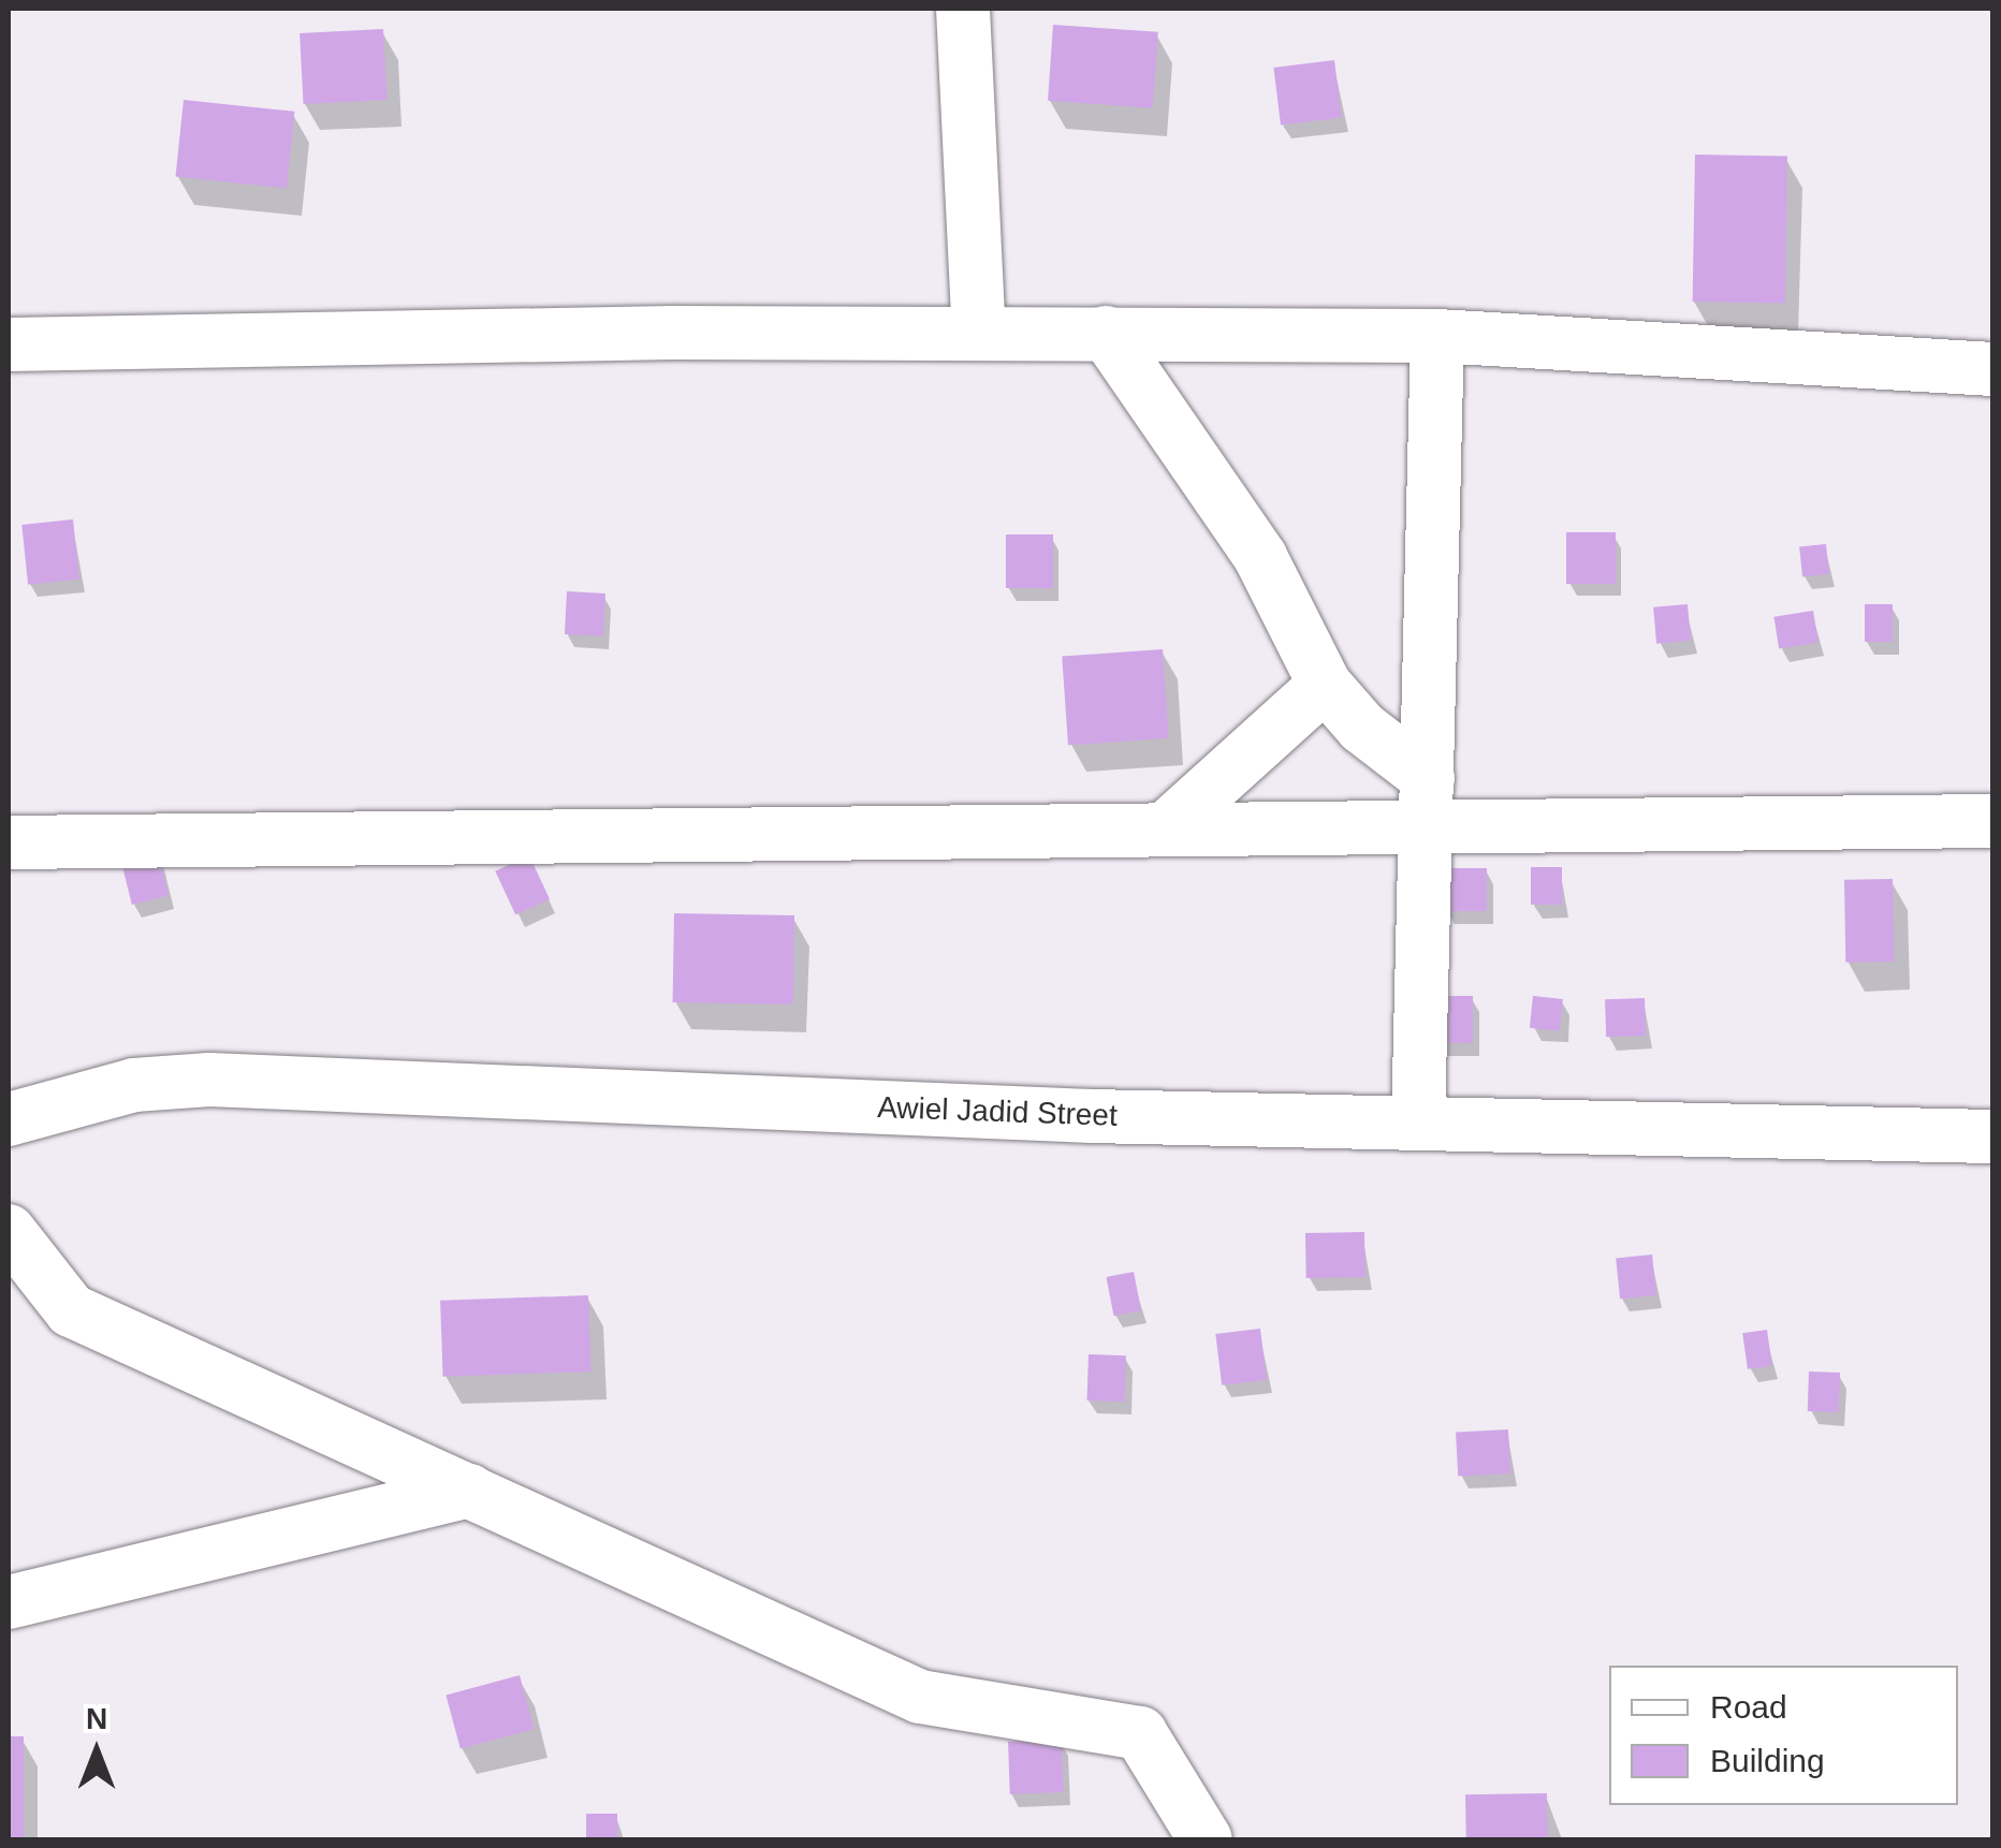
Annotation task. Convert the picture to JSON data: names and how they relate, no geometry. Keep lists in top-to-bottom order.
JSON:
{
  "streets": {
    "street": ["Awiel Jadid Street"]
  },
  "legend": ["Road", "Building"],
  "north": "top"
}
